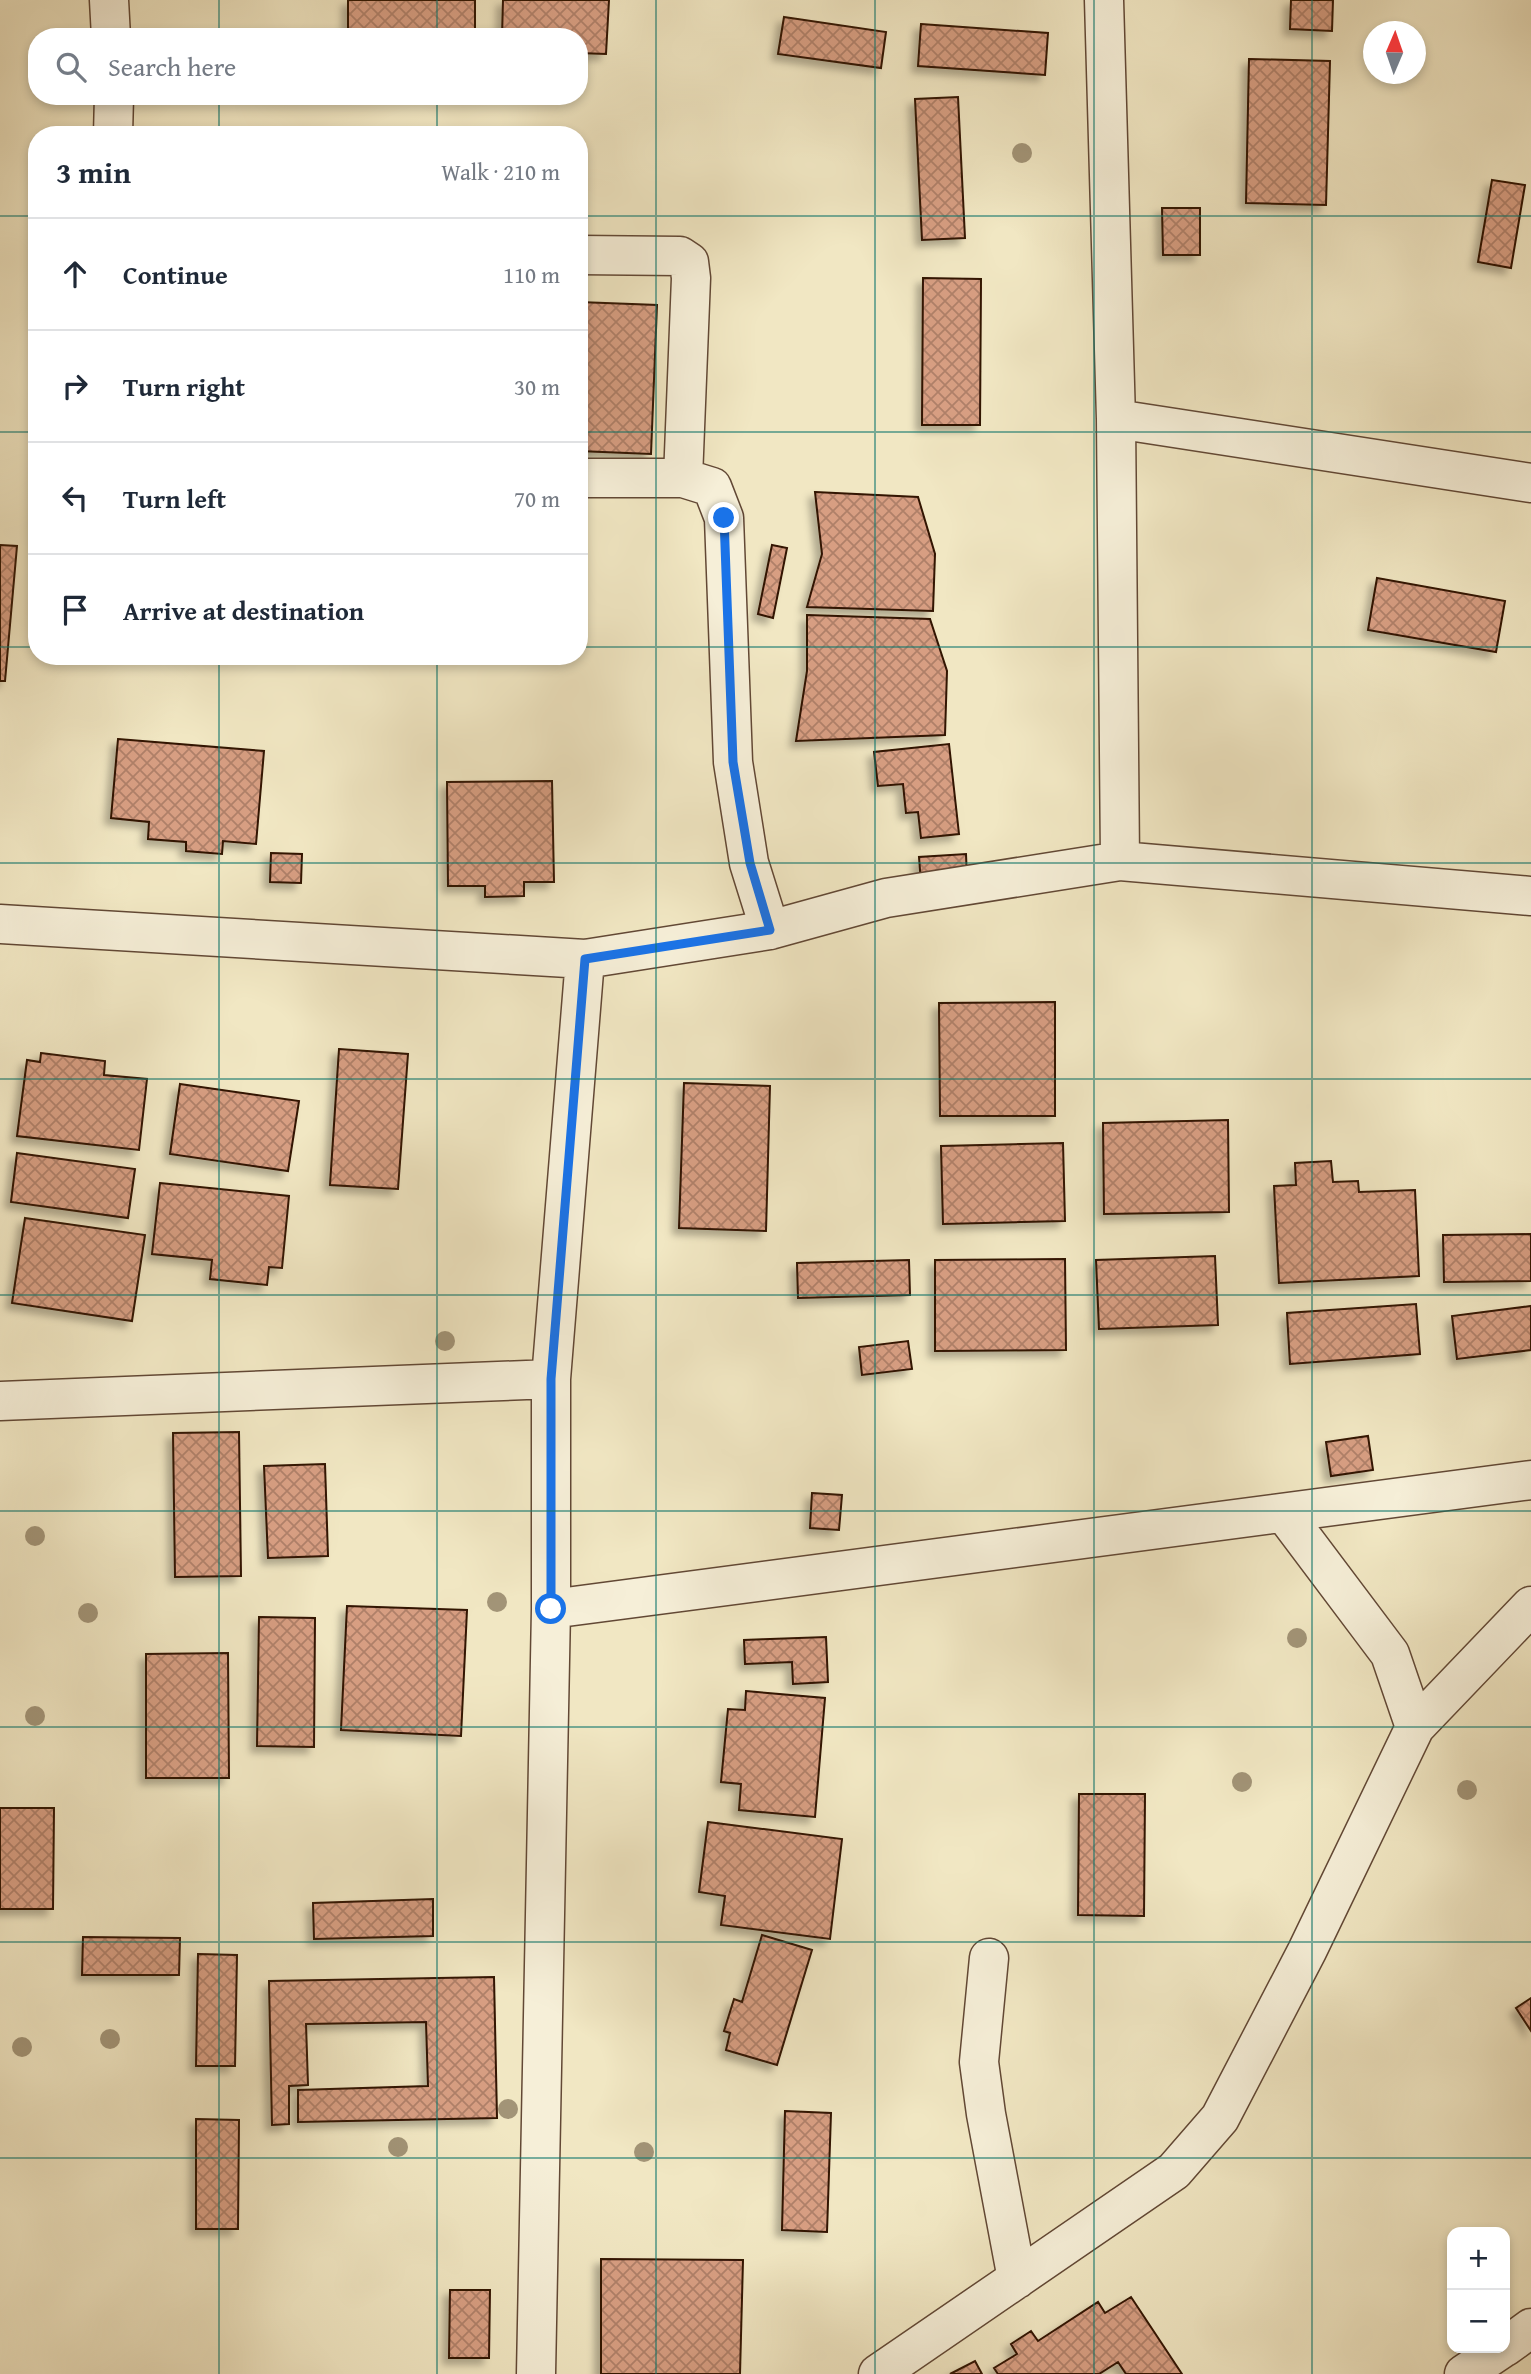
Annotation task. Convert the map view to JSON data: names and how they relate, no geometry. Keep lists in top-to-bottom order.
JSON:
{
  "north": "top",
  "page": {
    "search": "Search here",
    "heading": ["3 min", "Walk · 210 m"],
    "list": [
      ["Continue", "110 m"],
      ["Turn right", "30 m"],
      ["Turn left", "70 m"],
      "Arrive at destination"
    ],
    "map_buttons": ["+", "−"]
  }
}
